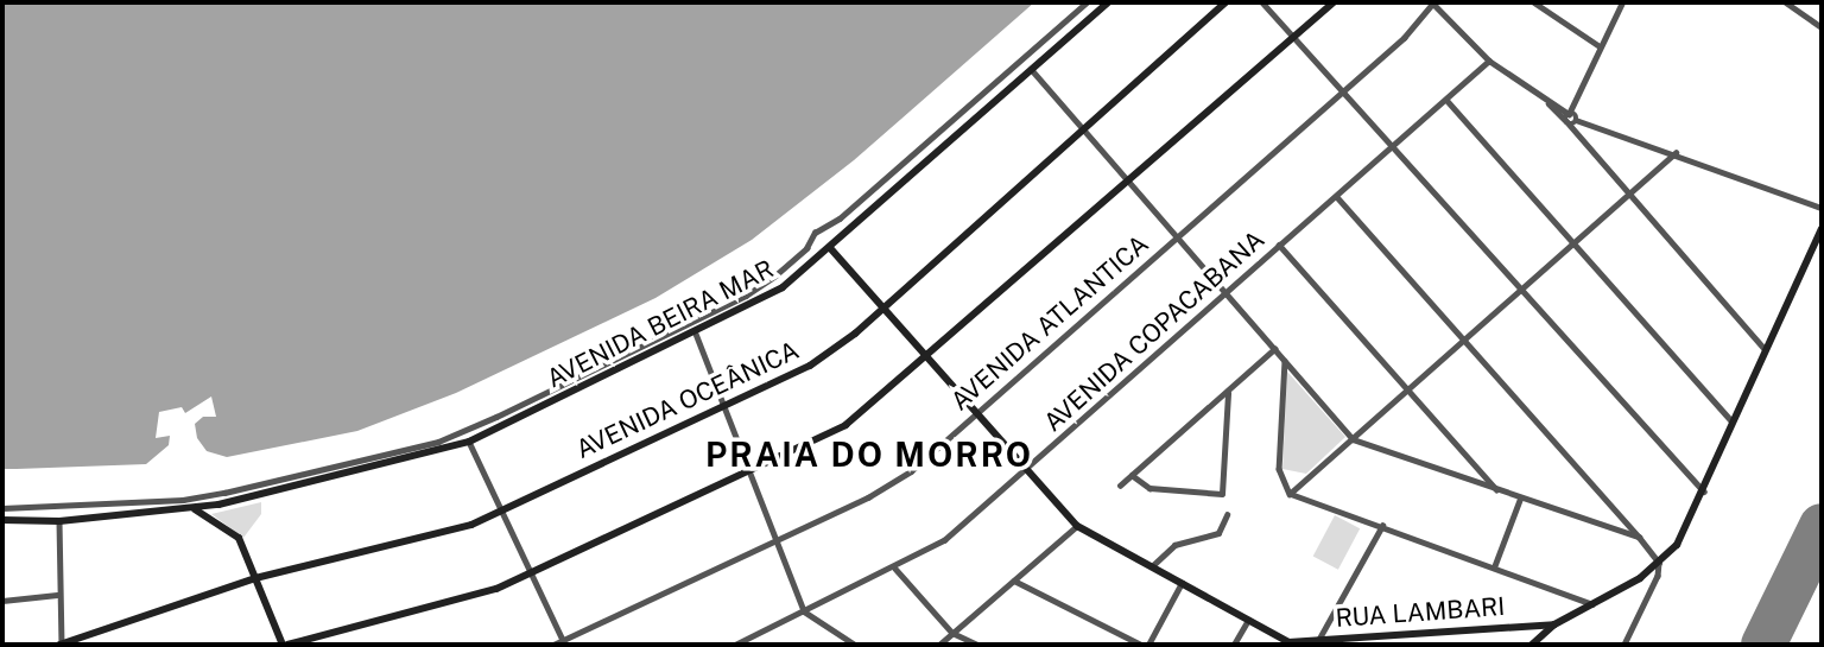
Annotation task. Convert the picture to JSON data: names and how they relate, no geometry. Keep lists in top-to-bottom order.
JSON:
{
  "streets": {
    "street": [
      "AVENIDA ATLANTICA",
      "AVENIDA BEIRA MAR",
      "AVENIDA COPACABANA",
      "AVENIDA OCEÂNICA",
      "RUA LAMBARI"
    ]
  },
  "districts": ["PRAIA DO MORRO"]
}
